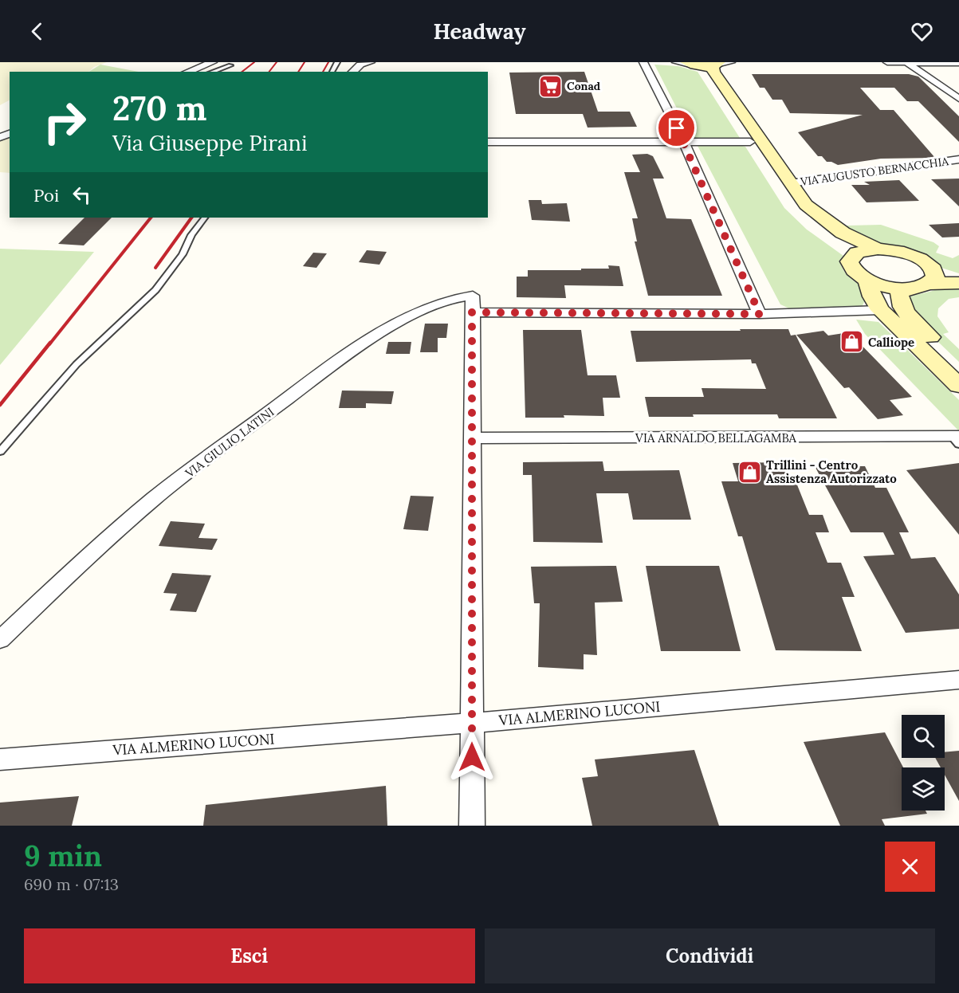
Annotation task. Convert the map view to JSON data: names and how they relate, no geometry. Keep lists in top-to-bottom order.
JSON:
{
  "streets": {
    "street": [
      "VIA AUGUSTO BERNACCHIA",
      "VIA ARNALDO BELLAGAMBA",
      "VIA GIULIO LATINI",
      "VIA ALMERINO LUCONI"
    ]
  },
  "places": {
    "supermarket": ["Conad"],
    "shop": ["Calliope", "Trillini - Centro Assistenza Autorizzato"]
  },
  "page": {
    "header": "Headway",
    "turn": ["270 m", "Via Giuseppe Pirani"],
    "then": "Poi",
    "heading": ["9 min", "690 m · 07:13"],
    "buttons": ["Esci", "Condividi"]
  }
}
